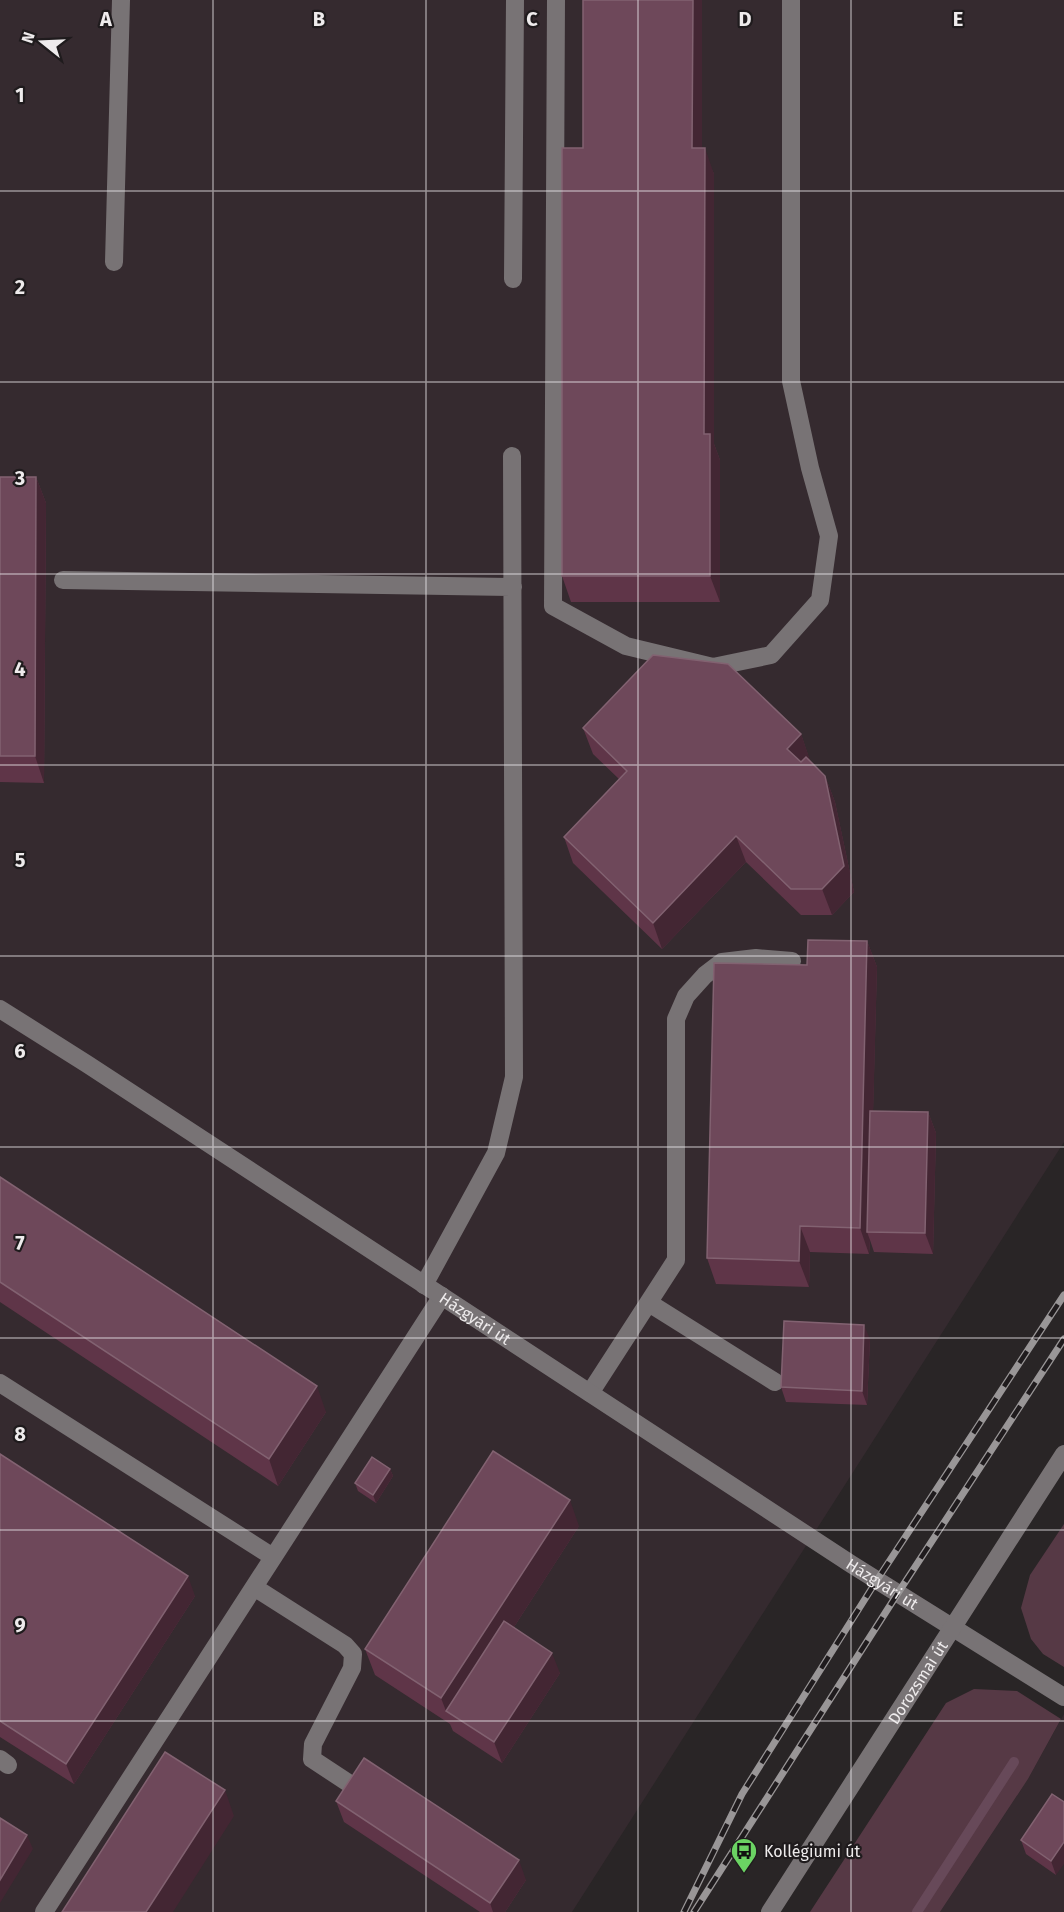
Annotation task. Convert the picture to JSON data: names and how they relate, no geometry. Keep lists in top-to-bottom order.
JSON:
{
  "streets": {
    "street": ["Házgyári út", "Dorozsmai út"]
  },
  "crossings": [
    ["Házgyári út", "Dorozsmai út"]
  ],
  "places": {
    "bus stop": ["Kollégiumi út"]
  },
  "north": "left",
  "grid": {
    "columns": [
      "A",
      "B",
      "C",
      "D",
      "E"
    ],
    "rows": [
      "1",
      "2",
      "3",
      "4",
      "5",
      "6",
      "7",
      "8",
      "9"
    ]
  }
}
